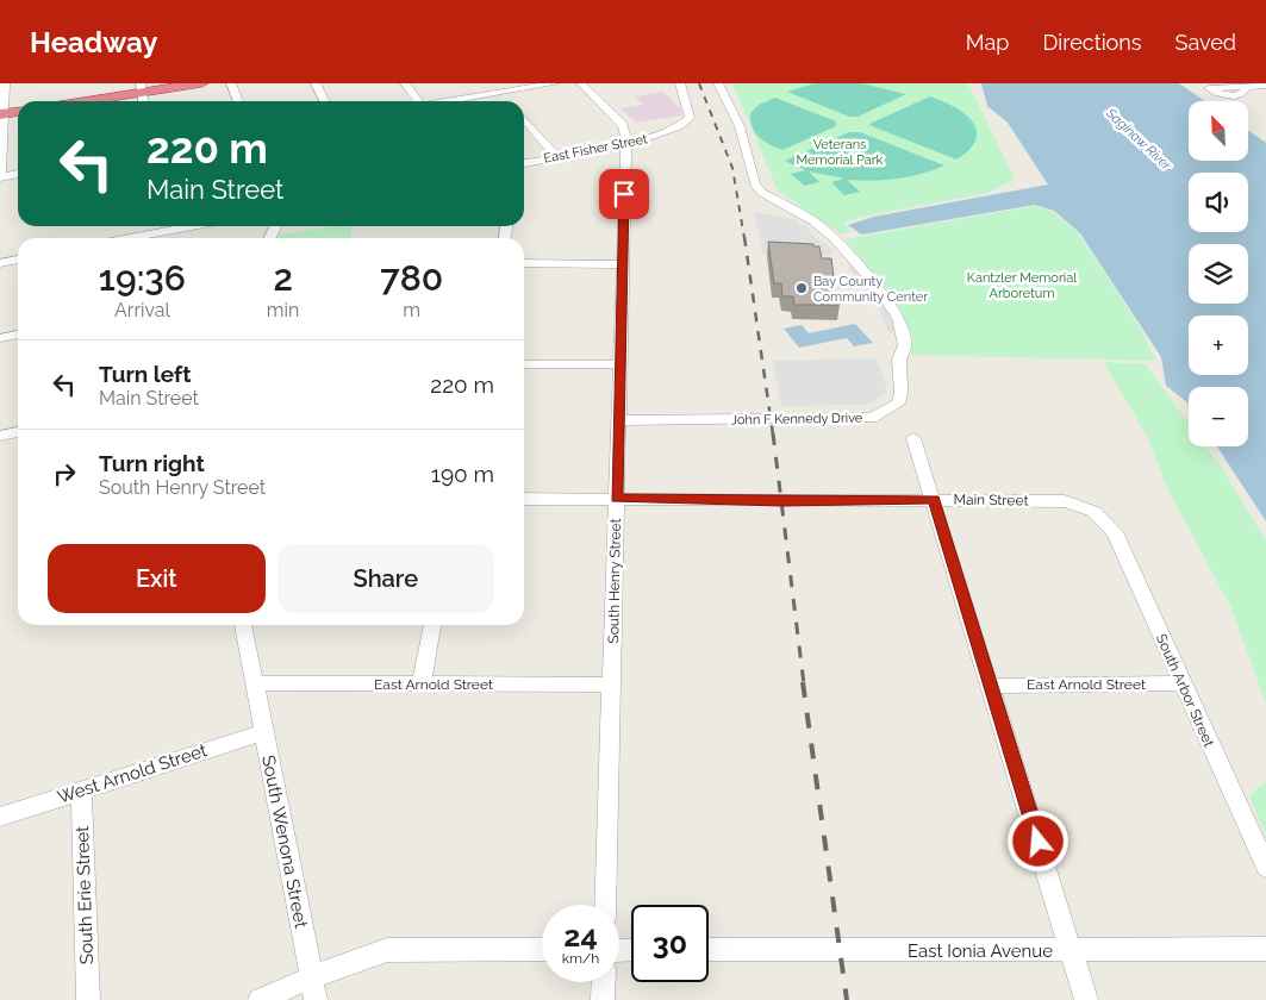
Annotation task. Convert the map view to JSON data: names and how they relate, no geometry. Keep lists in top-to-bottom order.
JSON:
{
  "streets": {
    "street": [
      "East Fisher Street",
      "John F Kennedy Drive",
      "Main Street",
      "South Henry Street",
      "East Arnold Street",
      "South Arbor Street",
      "West Arnold Street",
      "South Wenona Street",
      "South Erie Street",
      "East Ionia Avenue"
    ]
  },
  "crossings": [
    ["East Fisher Street", "South Henry Street"],
    ["John F Kennedy Drive", "South Henry Street"],
    ["Main Street", "South Henry Street"],
    ["Main Street", "South Arbor Street"],
    ["South Henry Street", "East Arnold Street"],
    ["East Arnold Street", "South Arbor Street"],
    ["East Arnold Street", "South Wenona Street"],
    ["West Arnold Street", "South Wenona Street"],
    ["West Arnold Street", "South Erie Street"]
  ],
  "water": ["Saginaw River"],
  "parks": ["Veterans Memorial Park", "Kantzler Memorial Arboretum"],
  "places": ["Bay County Community Center"],
  "north": "top left",
  "page": {
    "header": "Headway",
    "nav": ["Map", "Directions", "Saved"],
    "map_buttons": ["+", "−"],
    "turn": ["220 m", "Main Street"],
    "eta": [
      "19:36",
      "Arrival",
      "2",
      "min",
      "780",
      "m"
    ],
    "list": [
      {
        "name": "Turn left",
        "note": "Main Street",
        "value": "220 m"
      },
      {
        "name": "Turn right",
        "note": "South Henry Street",
        "value": "190 m"
      }
    ],
    "buttons": ["Exit", "Share"],
    "speed": "24 km/h",
    "limit": "30"
  }
}
